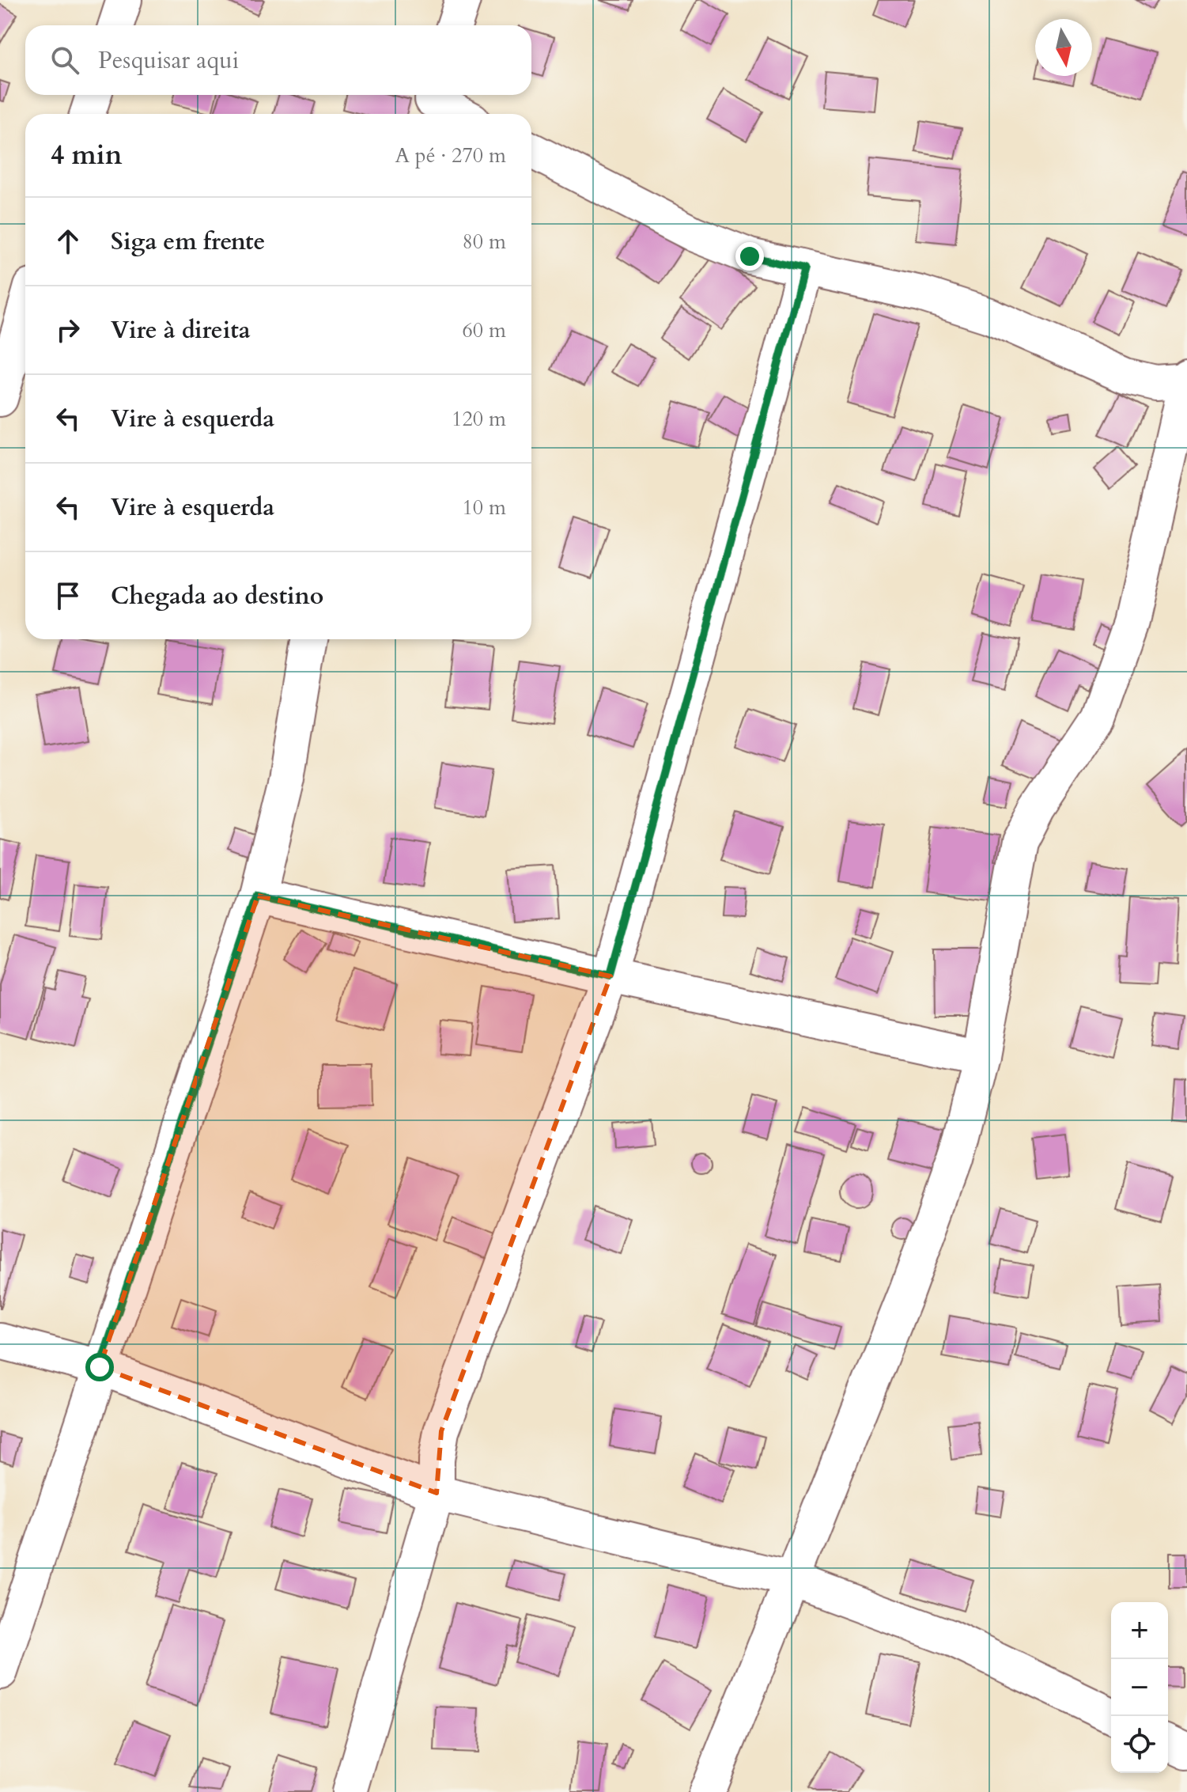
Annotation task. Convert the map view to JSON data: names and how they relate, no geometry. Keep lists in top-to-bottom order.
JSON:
{
  "north": "bottom",
  "page": {
    "search": "Pesquisar aqui",
    "heading": ["4 min", "A pé · 270 m"],
    "list": [
      ["Siga em frente", "80 m"],
      ["Vire à direita", "60 m"],
      ["Vire à esquerda", "120 m"],
      ["Vire à esquerda", "10 m"],
      "Chegada ao destino"
    ],
    "map_buttons": ["+", "−"]
  }
}
